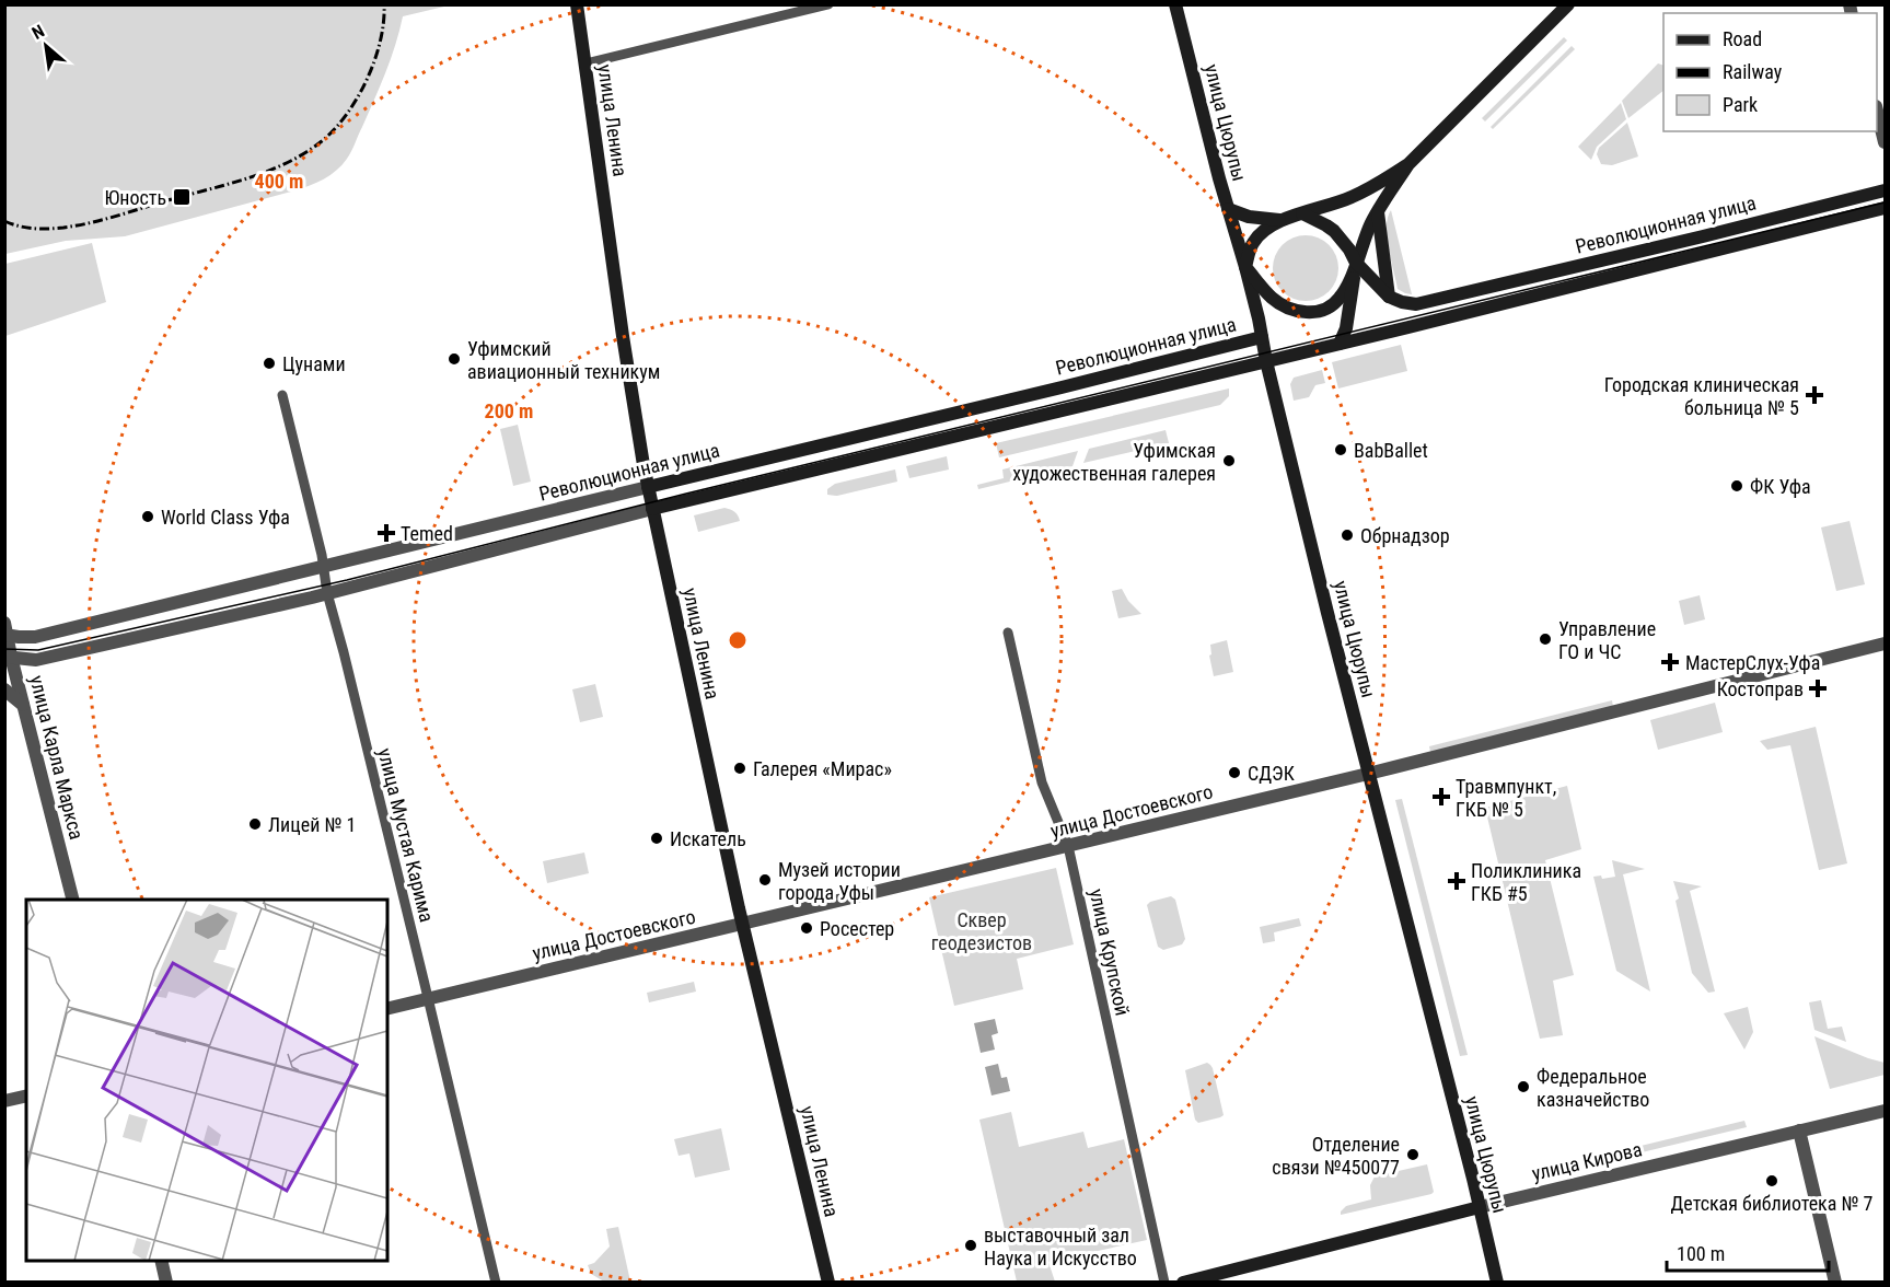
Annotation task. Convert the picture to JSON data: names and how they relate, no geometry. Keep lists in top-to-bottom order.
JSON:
{
  "streets": {
    "main road": [
      "улица Ленина",
      "улица Цюрупы",
      "Революционная улица",
      "улица Кирова"
    ],
    "street": [
      "улица Карла Маркса",
      "улица Достоевского",
      "улица Мустая Карима",
      "улица Крупской"
    ]
  },
  "crossings": [
    ["улица Ленина", "Революционная улица"],
    ["улица Ленина", "улица Достоевского"],
    ["улица Цюрупы", "Революционная улица"],
    ["улица Цюрупы", "улица Достоевского"],
    ["улица Цюрупы", "улица Кирова"],
    ["Революционная улица", "улица Карла Маркса"],
    ["Революционная улица", "улица Мустая Карима"],
    ["улица Достоевского", "улица Мустая Карима"],
    ["улица Достоевского", "улица Крупской"]
  ],
  "parks": ["Сквер геодезистов"],
  "places": {
    "transit": ["Юность"],
    "other": [
      "Уфимский авиационный техникум",
      "Цунами",
      "BabBallet",
      "Уфимская художественная галерея",
      "ФК Уфа",
      "World Class Уфа",
      "Обрнадзор",
      "Управление ГО и ЧС",
      "Галерея «Мирас»",
      "СДЭК",
      "Лицей № 1",
      "Искатель",
      "Музей истории города Уфы",
      "Росестер",
      "Федеральное казначейство",
      "Отделение связи №450077",
      "Детская библиотека № 7",
      "выставочный зал Наука и Искусство"
    ],
    "health": [
      "Городская клиническая больница № 5",
      "Temed",
      "МастерСлух-Уфа",
      "Костоправ",
      "Травмпункт, ГКБ № 5",
      "Поликлиника ГКБ #5"
    ]
  },
  "legend": ["Road", "Railway", "Park"],
  "scale_bar": "100 m",
  "north": "top left",
  "rings": ["400 m", "200 m"]
}
